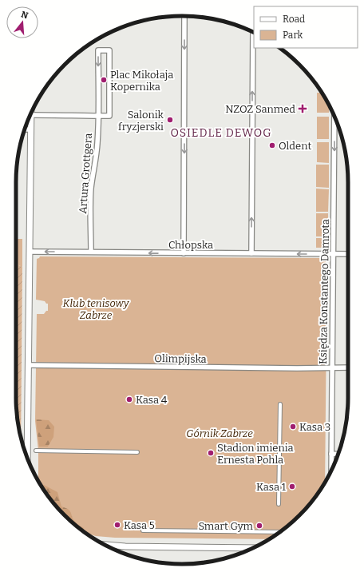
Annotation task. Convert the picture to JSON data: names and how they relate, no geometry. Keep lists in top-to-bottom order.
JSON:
{
  "streets": {
    "street": [
      "Artura Grottgera",
      "Chłopska",
      "Księdza Konstantego Damrota",
      "Olimpijska"
    ]
  },
  "crossings": [
    ["Artura Grottgera", "Chłopska"],
    ["Chłopska", "Księdza Konstantego Damrota"],
    ["Księdza Konstantego Damrota", "Olimpijska"]
  ],
  "one_way": ["Chłopska", "Księdza Konstantego Damrota"],
  "districts": ["OSIEDLE DEWOG"],
  "parks": ["Klub tenisowy Zabrze", "Górnik Zabrze"],
  "places": {
    "other": [
      "Plac Mikołaja Kopernika",
      "Salonik fryzjerski",
      "Oldent",
      "Kasa 4",
      "Kasa 3",
      "Stadion imienia Ernesta Pohla",
      "Kasa 1",
      "Kasa 5",
      "Smart Gym"
    ],
    "health": ["NZOZ Sanmed"]
  },
  "legend": ["Road", "Park"],
  "north": "top"
}
